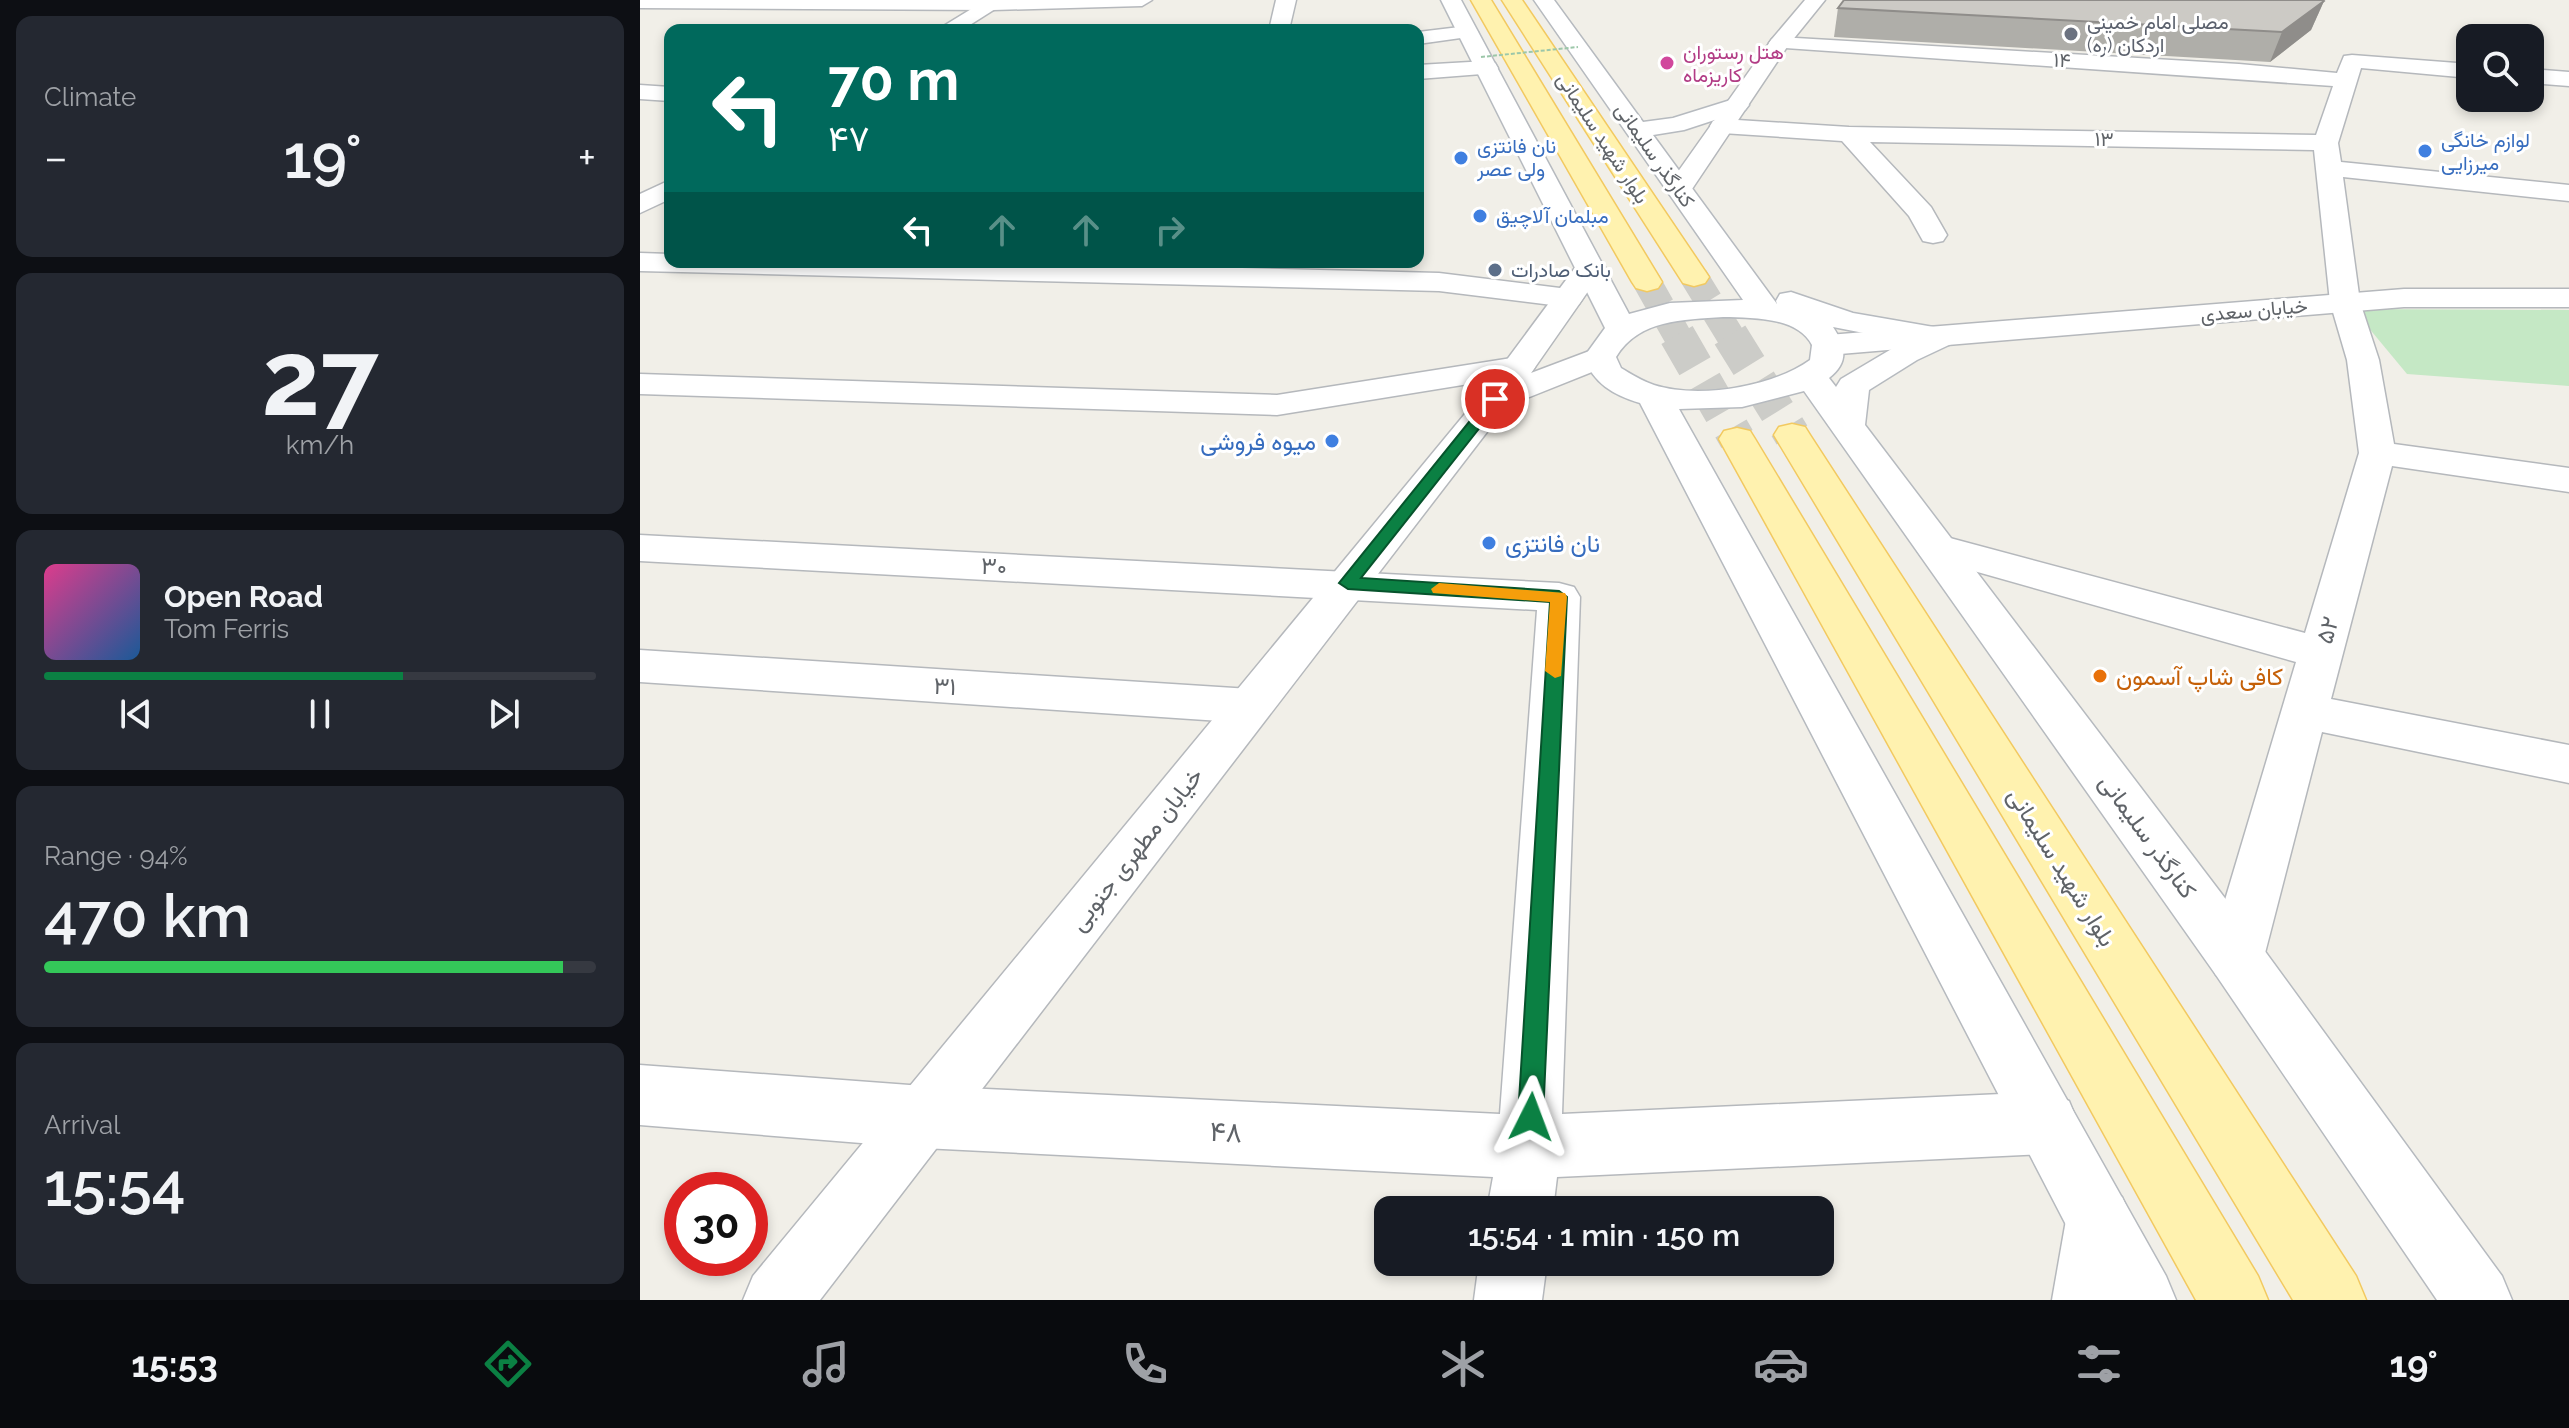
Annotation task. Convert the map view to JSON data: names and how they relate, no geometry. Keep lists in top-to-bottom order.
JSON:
{
  "streets": {
    "main road": ["بلوار شهید سلیمانی"],
    "street": [
      "۱۴",
      "۱۳",
      "کنارگذر سلیمانی",
      "خیابان سعدی",
      "۳۰",
      "۵۲",
      "۳۱",
      "خیابان مطهری جنوبی",
      "۴۸"
    ]
  },
  "crossings": [
    ["کنارگذر سلیمانی", "۵۲"],
    ["خیابان سعدی", "۵۲"],
    ["۳۰", "خیابان مطهری جنوبی"],
    ["۳۰", "۴۸"],
    ["۳۱", "خیابان مطهری جنوبی"],
    ["خیابان مطهری جنوبی", "۴۸"]
  ],
  "places": [
    "مصلی امام خمینی (ره) اردکان",
    "هتل رستوران کاریزماه",
    "لوازم خانگی میرزایی",
    "نان فانتزی ولی عصر",
    "مبلمان آلاچیق",
    "بانک صادرات",
    "میوه فروشی",
    "نان فانتزی",
    "کافی شاپ آسمون"
  ],
  "page": {
    "tile": [
      "Climate",
      ["27", "km/h"],
      ["Range · 94%", "470 km"],
      ["Arrival", "15:54"]
    ],
    "turn": ["70 m", "۴۷"],
    "heat": ["−", "19°", "+"],
    "song": ["Open Road", "Tom Ferris"],
    "limit": "30",
    "trip": "15:54 · 1 min · 150 m",
    "tabs": ["15:53", "19°"]
  }
}
